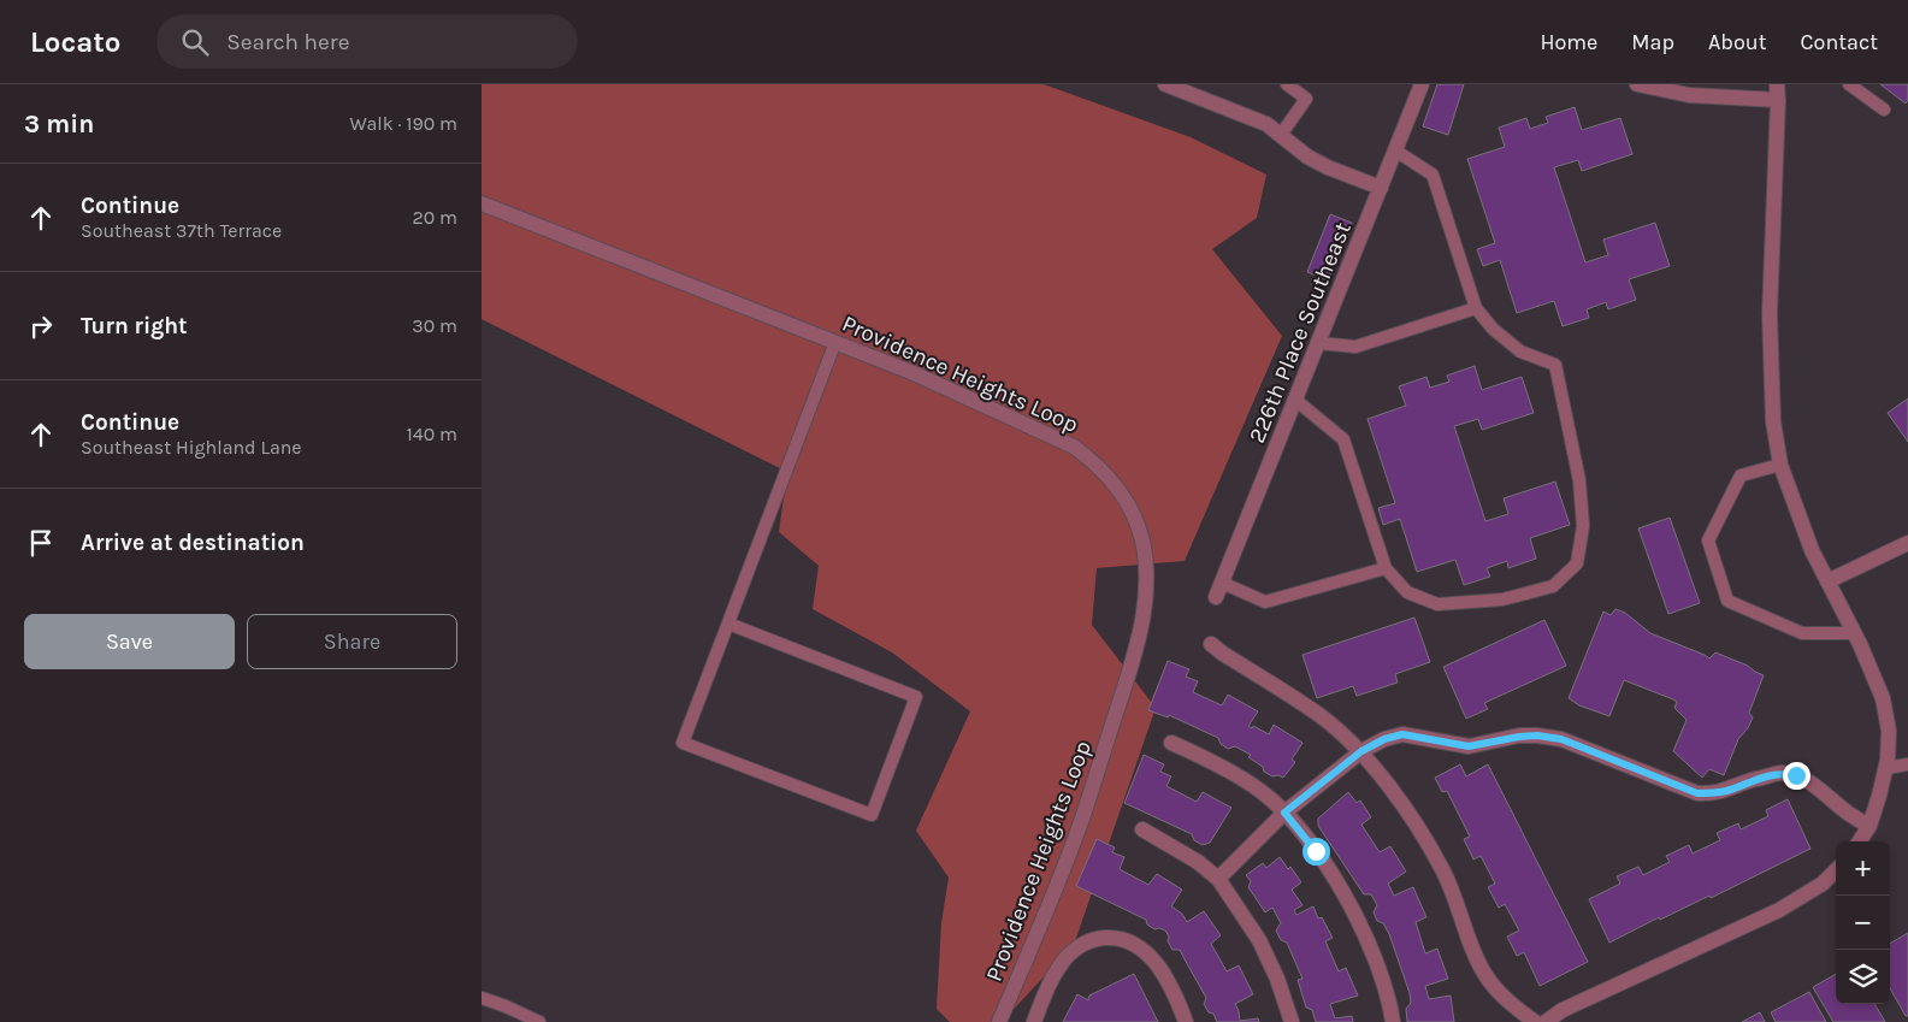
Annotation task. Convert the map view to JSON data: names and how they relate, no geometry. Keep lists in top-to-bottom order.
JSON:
{
  "streets": {
    "street": ["226th Place Southeast", "Providence Heights Loop"]
  },
  "page": {
    "header": "Locato",
    "search": "Search here",
    "nav": [
      "Home",
      "Map",
      "About",
      "Contact"
    ],
    "heading": ["3 min", "Walk · 190 m"],
    "list": [
      ["Continue", "Southeast 37th Terrace", "20 m"],
      ["Turn right", "30 m"],
      ["Continue", "Southeast Highland Lane", "140 m"],
      "Arrive at destination"
    ],
    "buttons": ["Save", "Share"],
    "map_buttons": ["+", "−"]
  }
}
